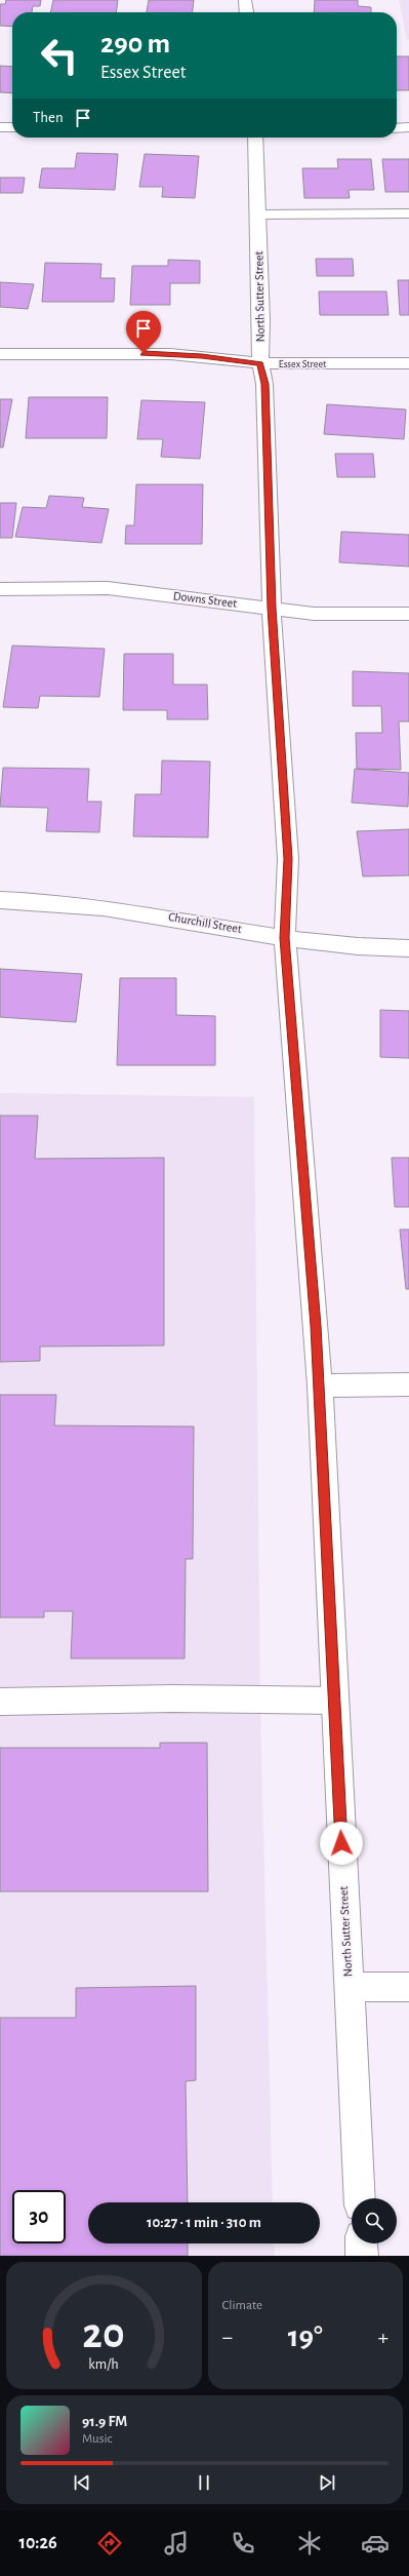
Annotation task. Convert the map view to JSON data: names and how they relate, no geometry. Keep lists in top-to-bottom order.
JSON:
{
  "streets": {
    "street": [
      "North Sutter Street",
      "Essex Street",
      "Downs Street",
      "Churchill Street"
    ]
  },
  "crossings": [
    ["North Sutter Street", "Essex Street"],
    ["North Sutter Street", "Downs Street"],
    ["North Sutter Street", "Churchill Street"]
  ],
  "page": {
    "turn": ["290 m", "Essex Street"],
    "then": "Then",
    "limit": "30",
    "trip": "10:27 · 1 min · 310 m",
    "tile": "Climate",
    "heat": ["−", "19°", "+"],
    "song": ["91.9 FM", "Music"],
    "tabs": "10:26",
    "gauge": ["20", "km/h"]
  }
}
